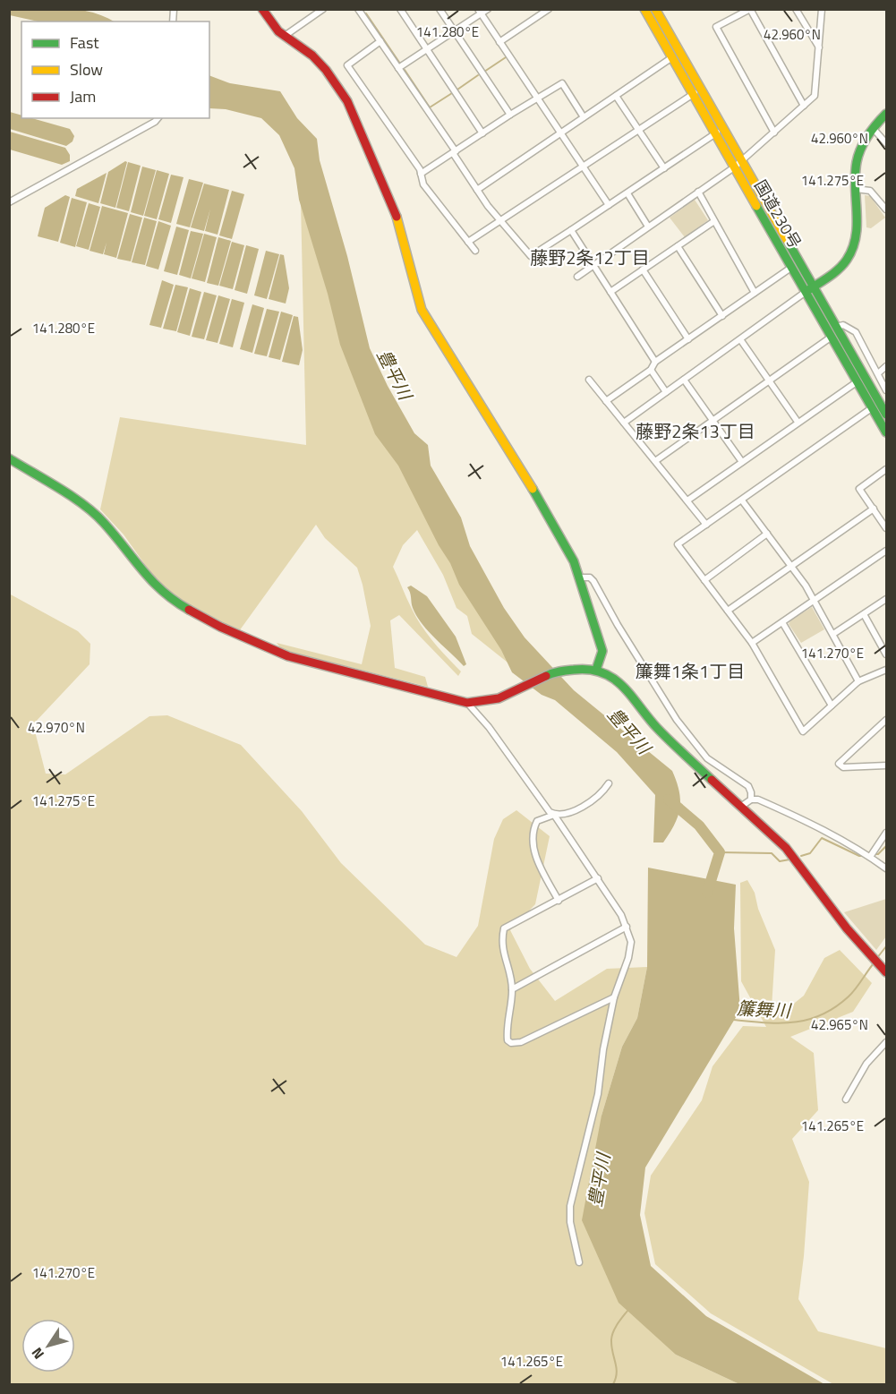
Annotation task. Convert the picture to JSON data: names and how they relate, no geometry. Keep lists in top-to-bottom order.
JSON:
{
  "streets": {
    "main road": ["国道230号"]
  },
  "districts": ["藤野2条12丁目", "藤野2条13丁目", "簾舞1条1丁目"],
  "water": ["豊平川", "簾舞川"],
  "legend": ["Fast", "Slow", "Jam"],
  "north": "bottom left",
  "coordinates": [
    "141.280°E",
    "42.960°N",
    "141.275°E",
    "141.270°E",
    "42.970°N",
    "42.965°N",
    "141.265°E"
  ]
}
